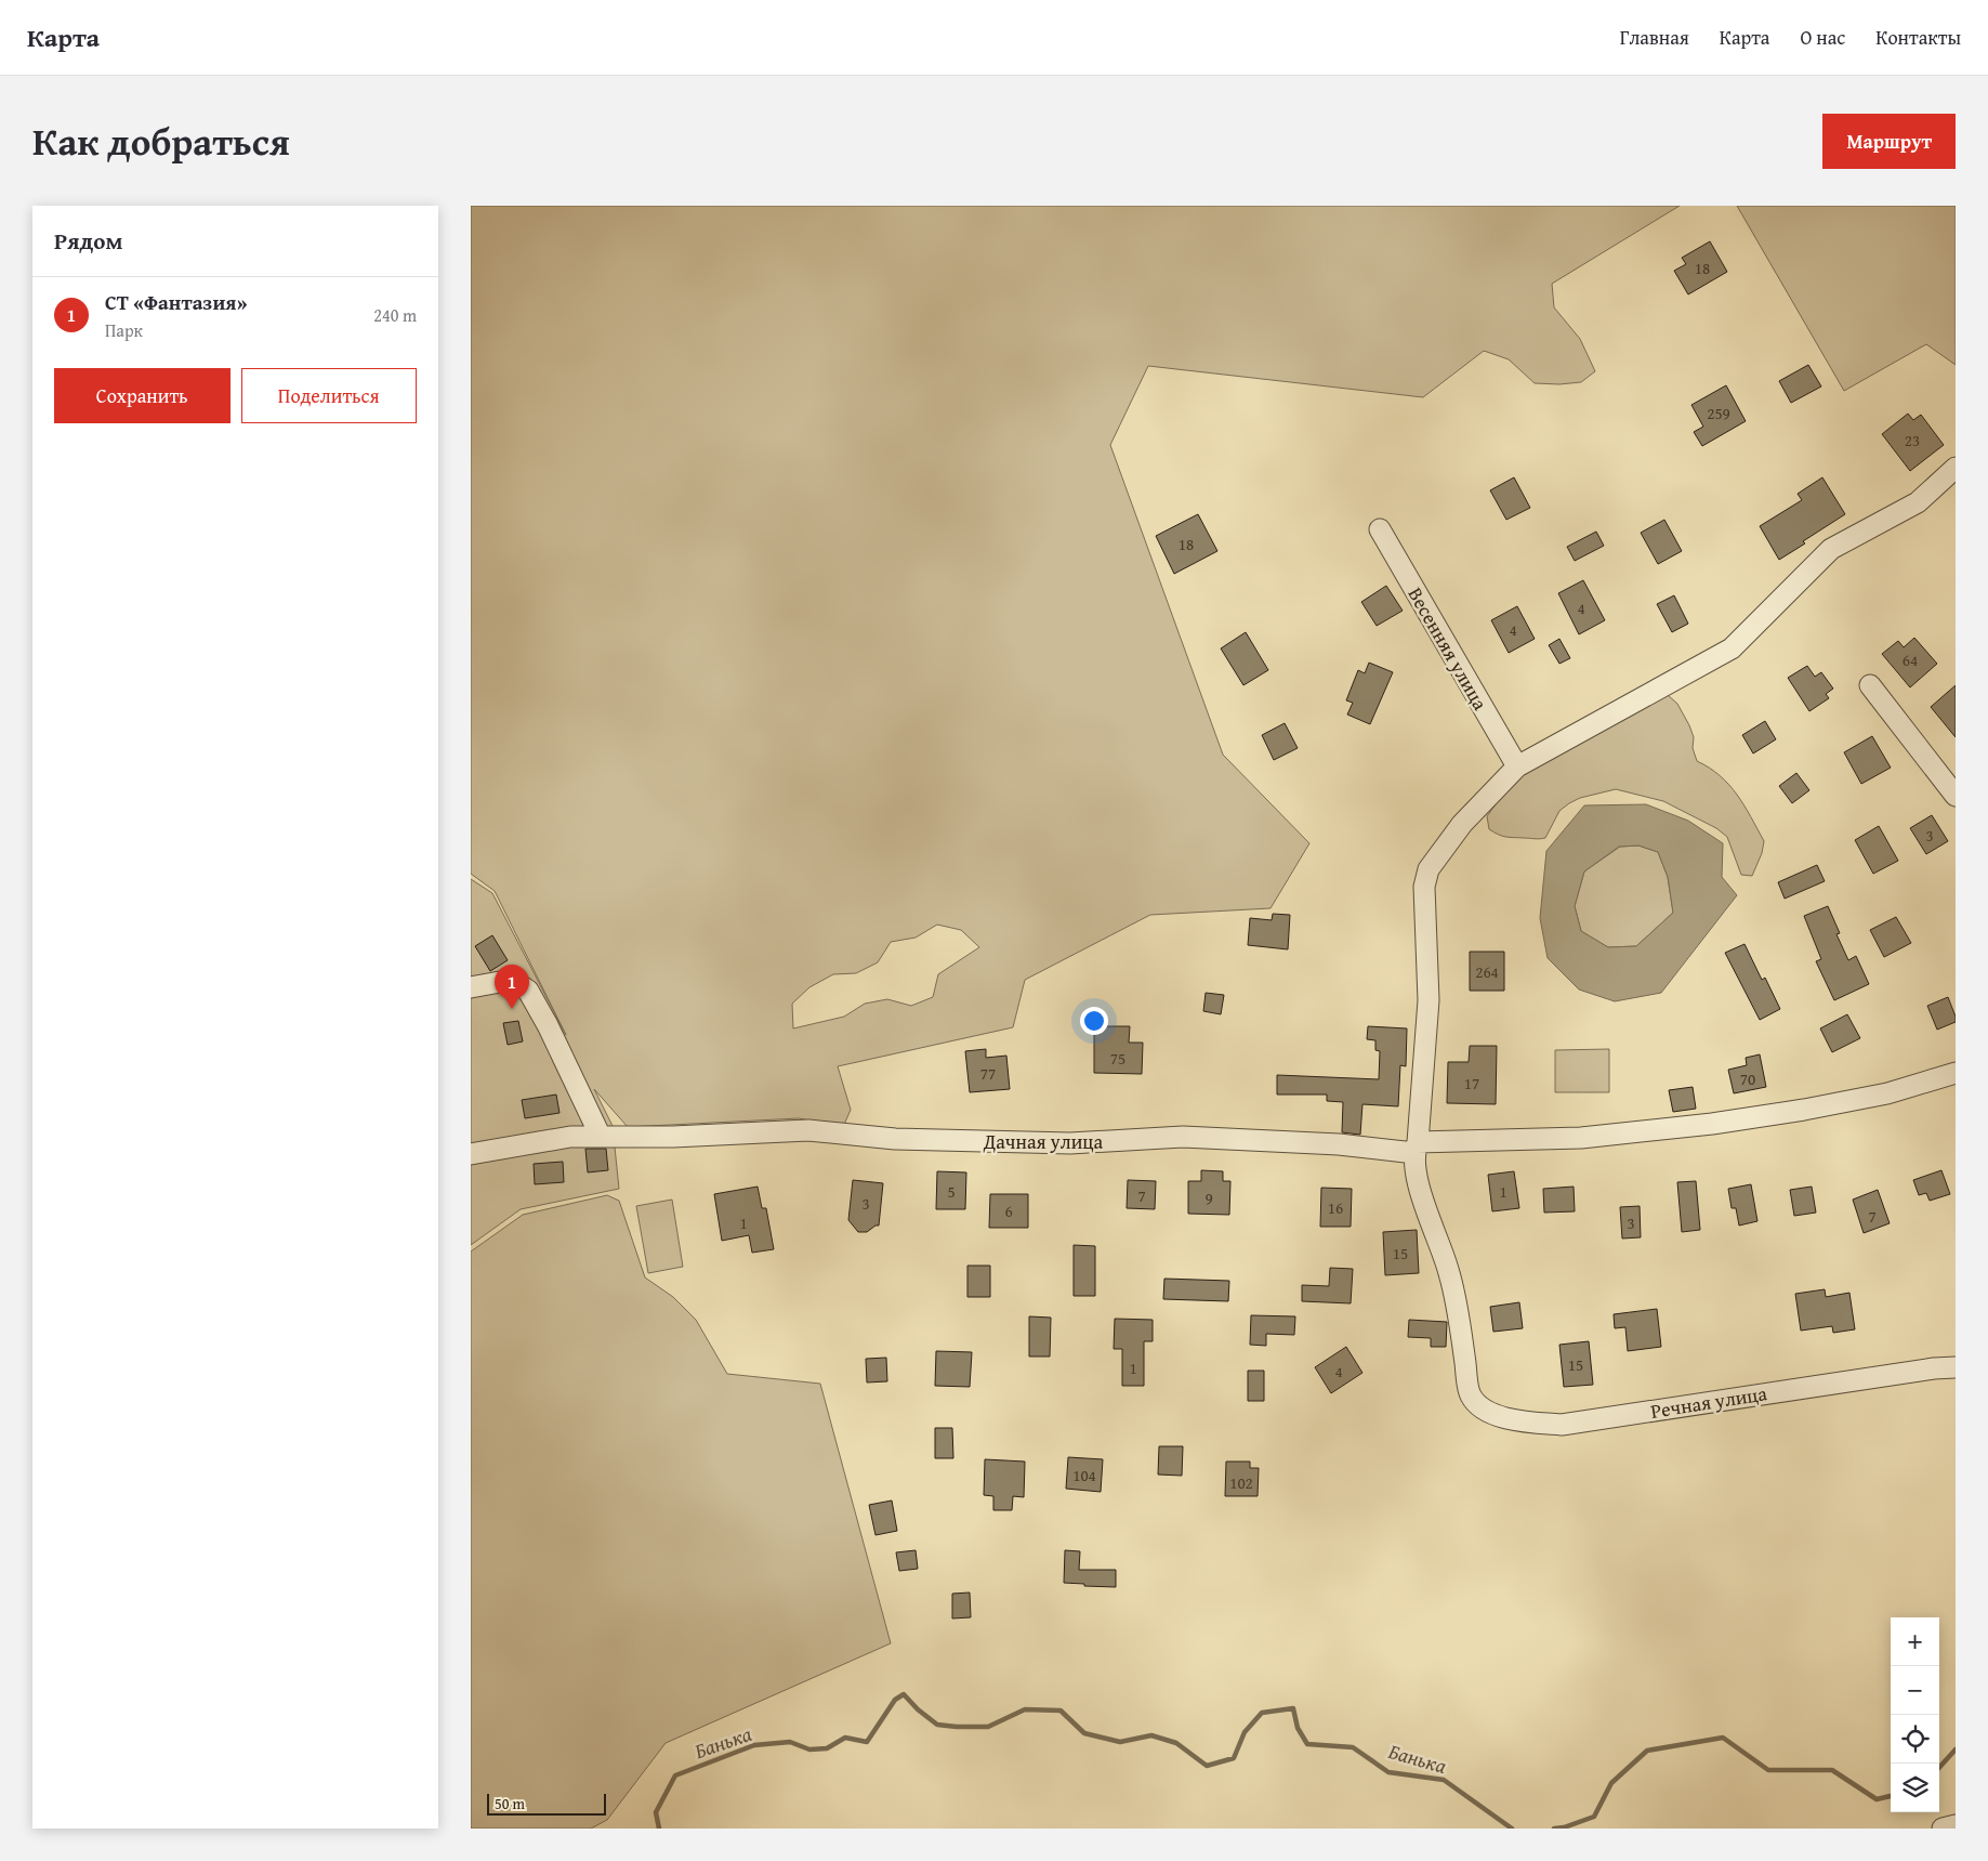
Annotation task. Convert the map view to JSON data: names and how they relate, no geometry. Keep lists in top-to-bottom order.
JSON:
{
  "streets": {
    "street": ["Весенняя улица", "Дачная улица", "Речная улица"]
  },
  "crossings": [
    ["Дачная улица", "Речная улица"]
  ],
  "water": ["Банька"],
  "house_numbers": [
    "18",
    "259",
    "23",
    "18",
    "4",
    "4",
    "64",
    "3",
    "264",
    "75",
    "77",
    "70",
    "17",
    "5",
    "1",
    "7",
    "9",
    "3",
    "16",
    "6",
    "7",
    "1",
    "3",
    "15",
    "15",
    "1",
    "4",
    "104",
    "102"
  ],
  "scale_bar": "50 m",
  "page": {
    "header": "Карта",
    "nav": [
      "Главная",
      "Карта",
      "О нас",
      "Контакты"
    ],
    "title": "Как добраться",
    "buttons": [
      "Маршрут",
      ["Сохранить", "Поделиться"]
    ],
    "heading": "Рядом",
    "list": [
      {
        "mark": "1",
        "name": "СТ «Фантазия»",
        "note": "Парк",
        "value": "240 m"
      }
    ],
    "pins": "1",
    "map_buttons": ["+", "−"],
    "scale": "50 m"
  }
}
